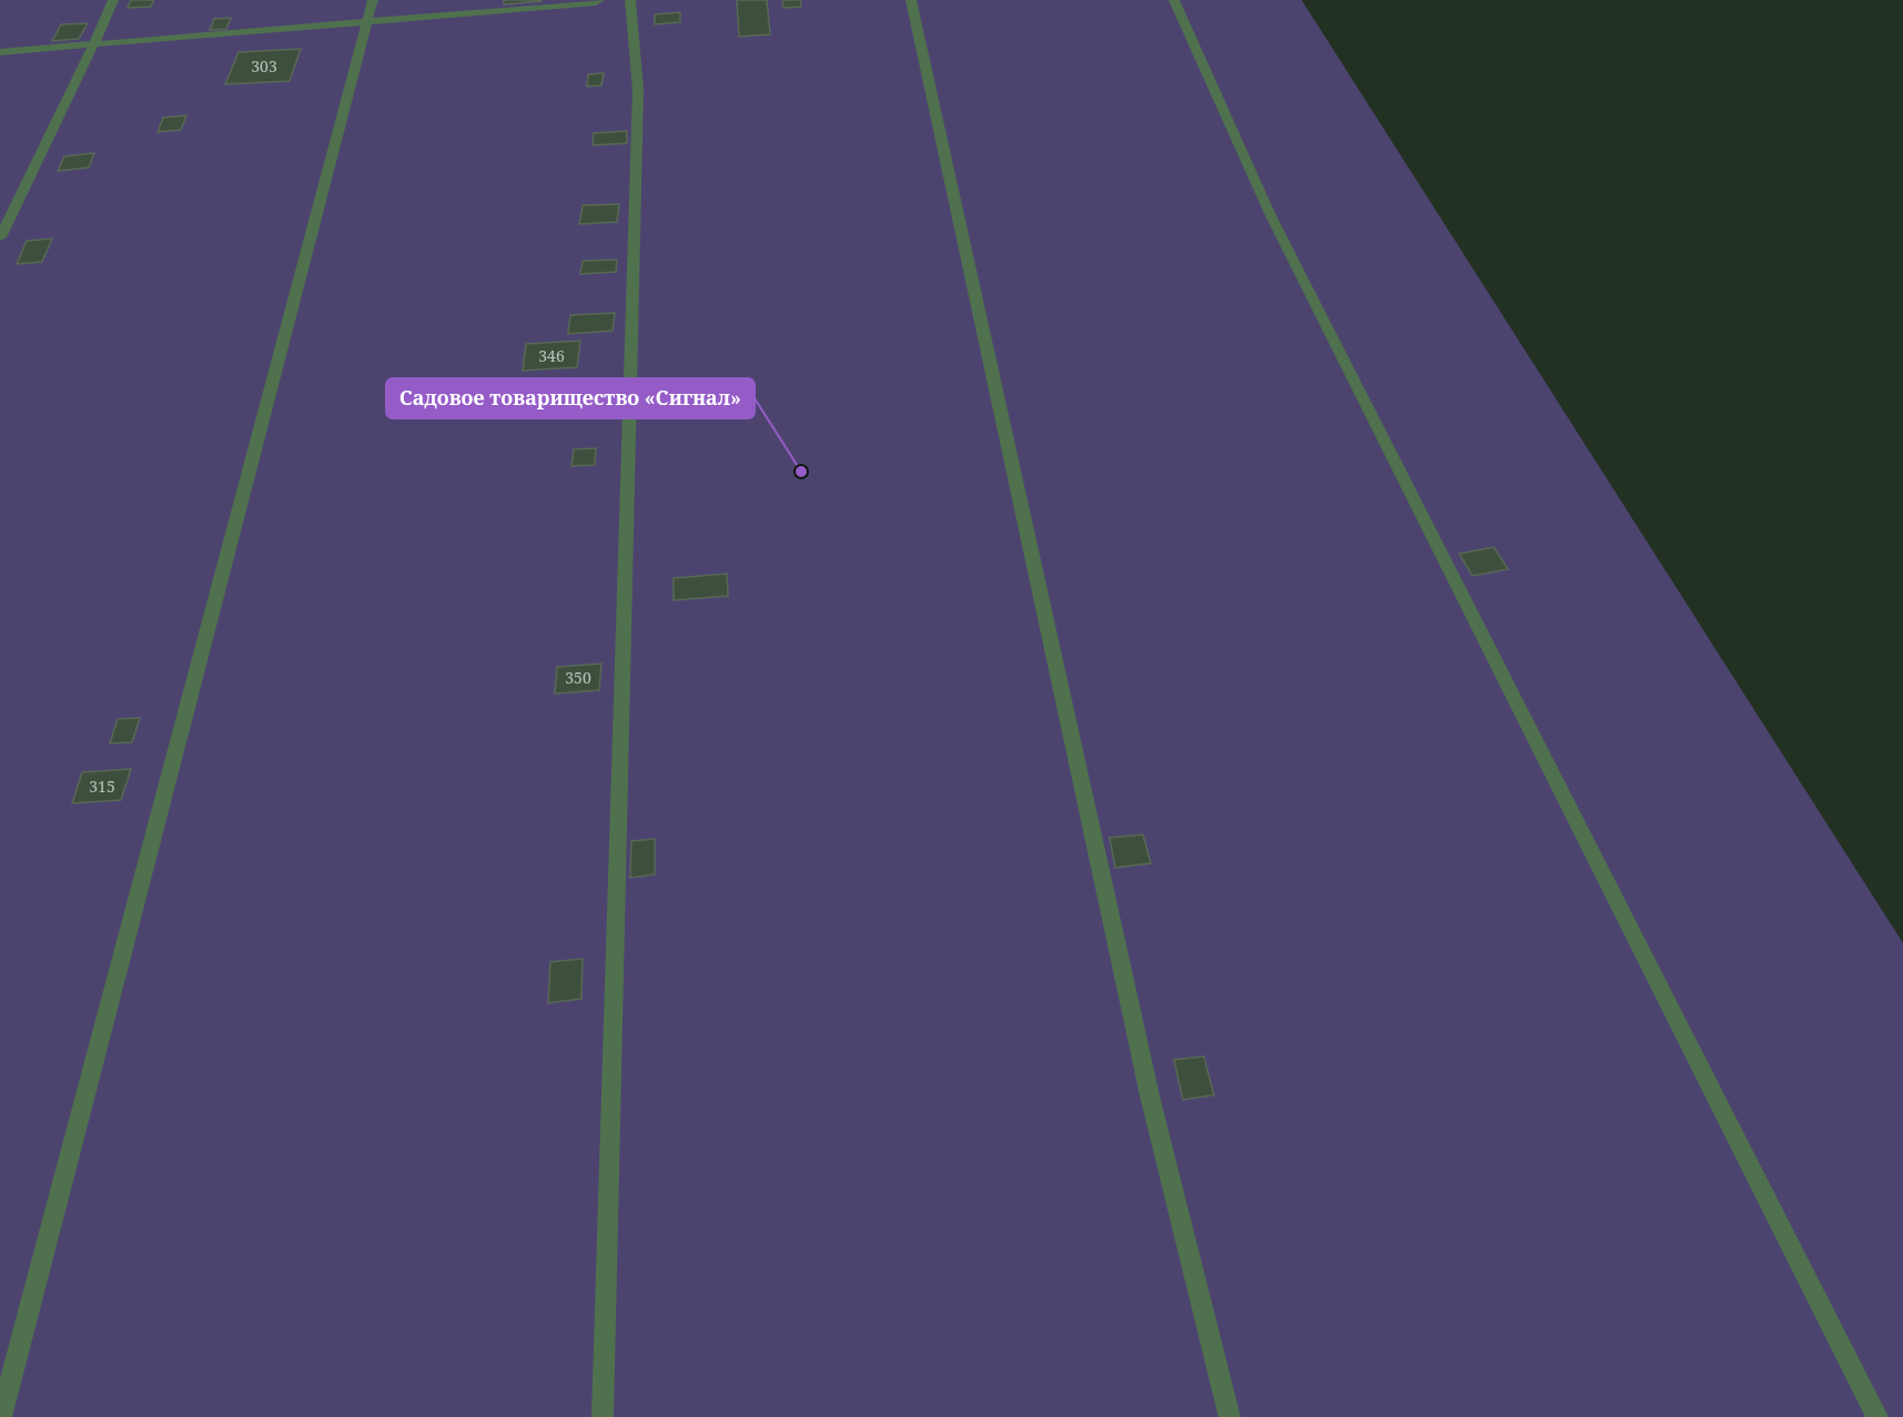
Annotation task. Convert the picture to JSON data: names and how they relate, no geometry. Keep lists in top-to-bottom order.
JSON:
{
  "places": ["Садовое товарищество «Сигнал»"],
  "house_numbers": [
    "303",
    "346",
    "350",
    "315"
  ]
}
